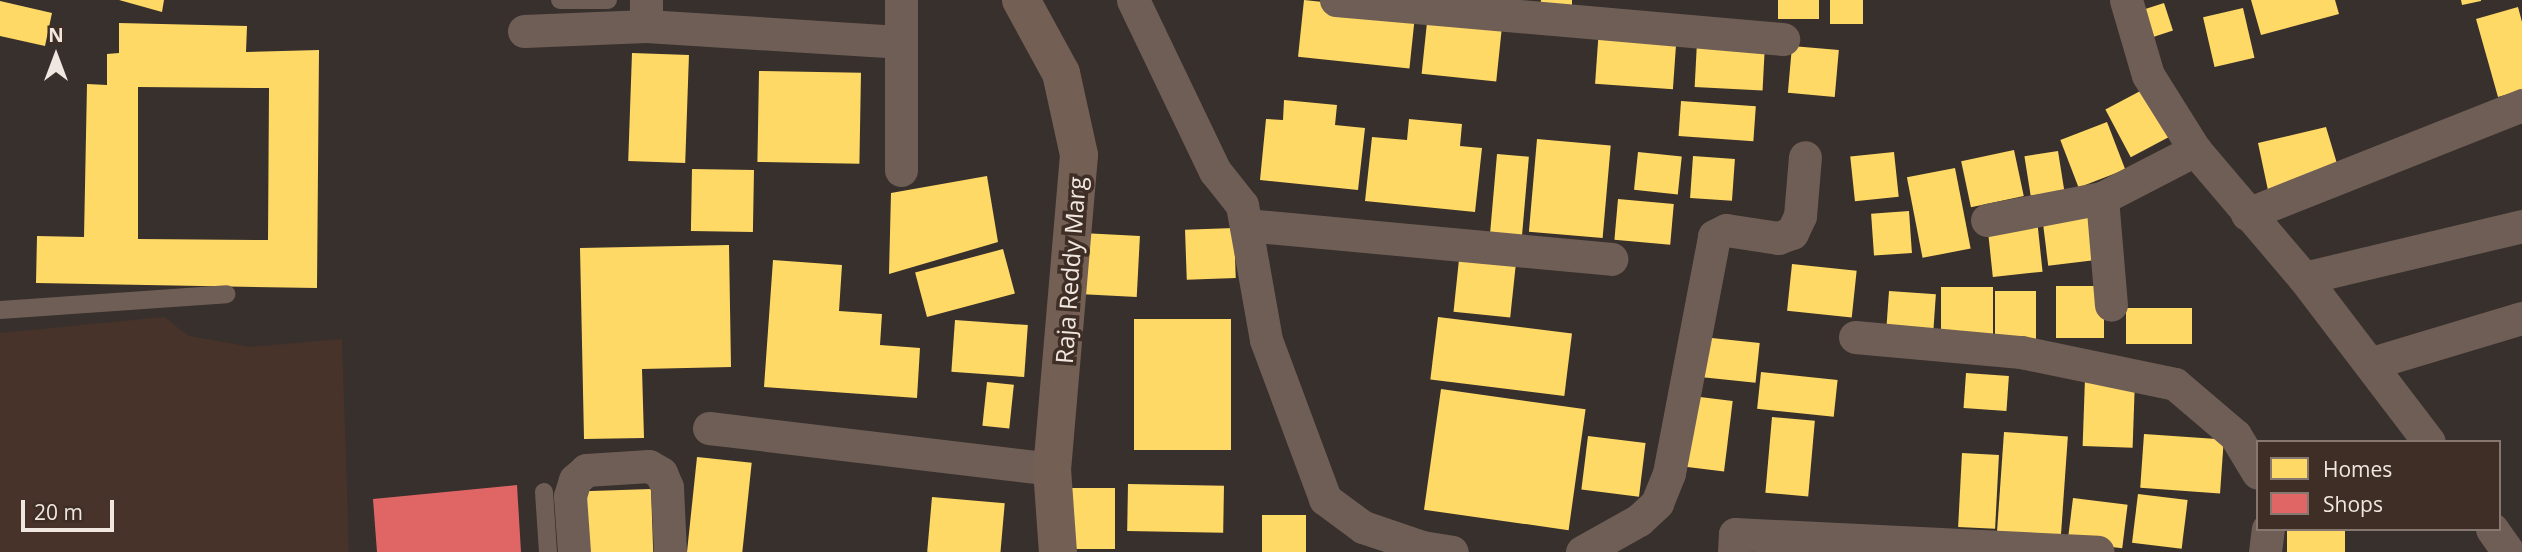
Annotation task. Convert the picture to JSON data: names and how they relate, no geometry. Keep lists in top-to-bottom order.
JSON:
{
  "streets": {
    "street": ["Raja Reddy Marg"]
  },
  "legend": ["Homes", "Shops"],
  "scale_bar": "20 m",
  "north": "top"
}
